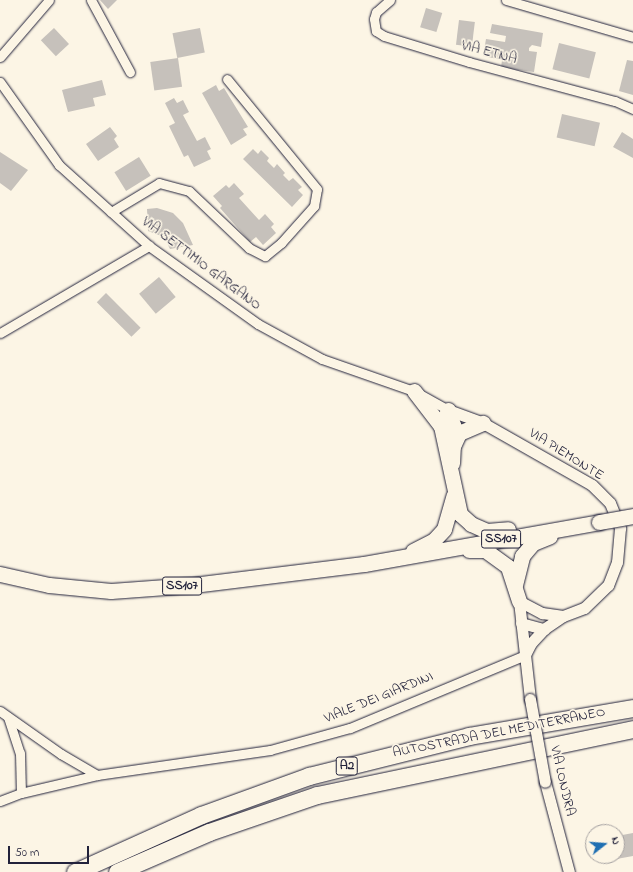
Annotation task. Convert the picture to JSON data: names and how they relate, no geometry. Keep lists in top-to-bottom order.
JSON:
{
  "streets": {
    "highway": ["SS107", "AUTOSTRADA DEL MEDITERRANEO", "A2"],
    "street": [
      "VIA ETNA",
      "VIA SETTIMIO GARGANO",
      "VIA PIEMONTE",
      "VIALE DEI GIARDINI",
      "VIA LONDRA"
    ]
  },
  "crossings": [
    ["VIA SETTIMIO GARGANO", "VIA PIEMONTE"],
    ["VIA PIEMONTE", "VIALE DEI GIARDINI"],
    ["VIA PIEMONTE", "VIA LONDRA"],
    ["VIALE DEI GIARDINI", "VIA LONDRA"]
  ],
  "scale_bar": "50 m",
  "north": "right"
}
